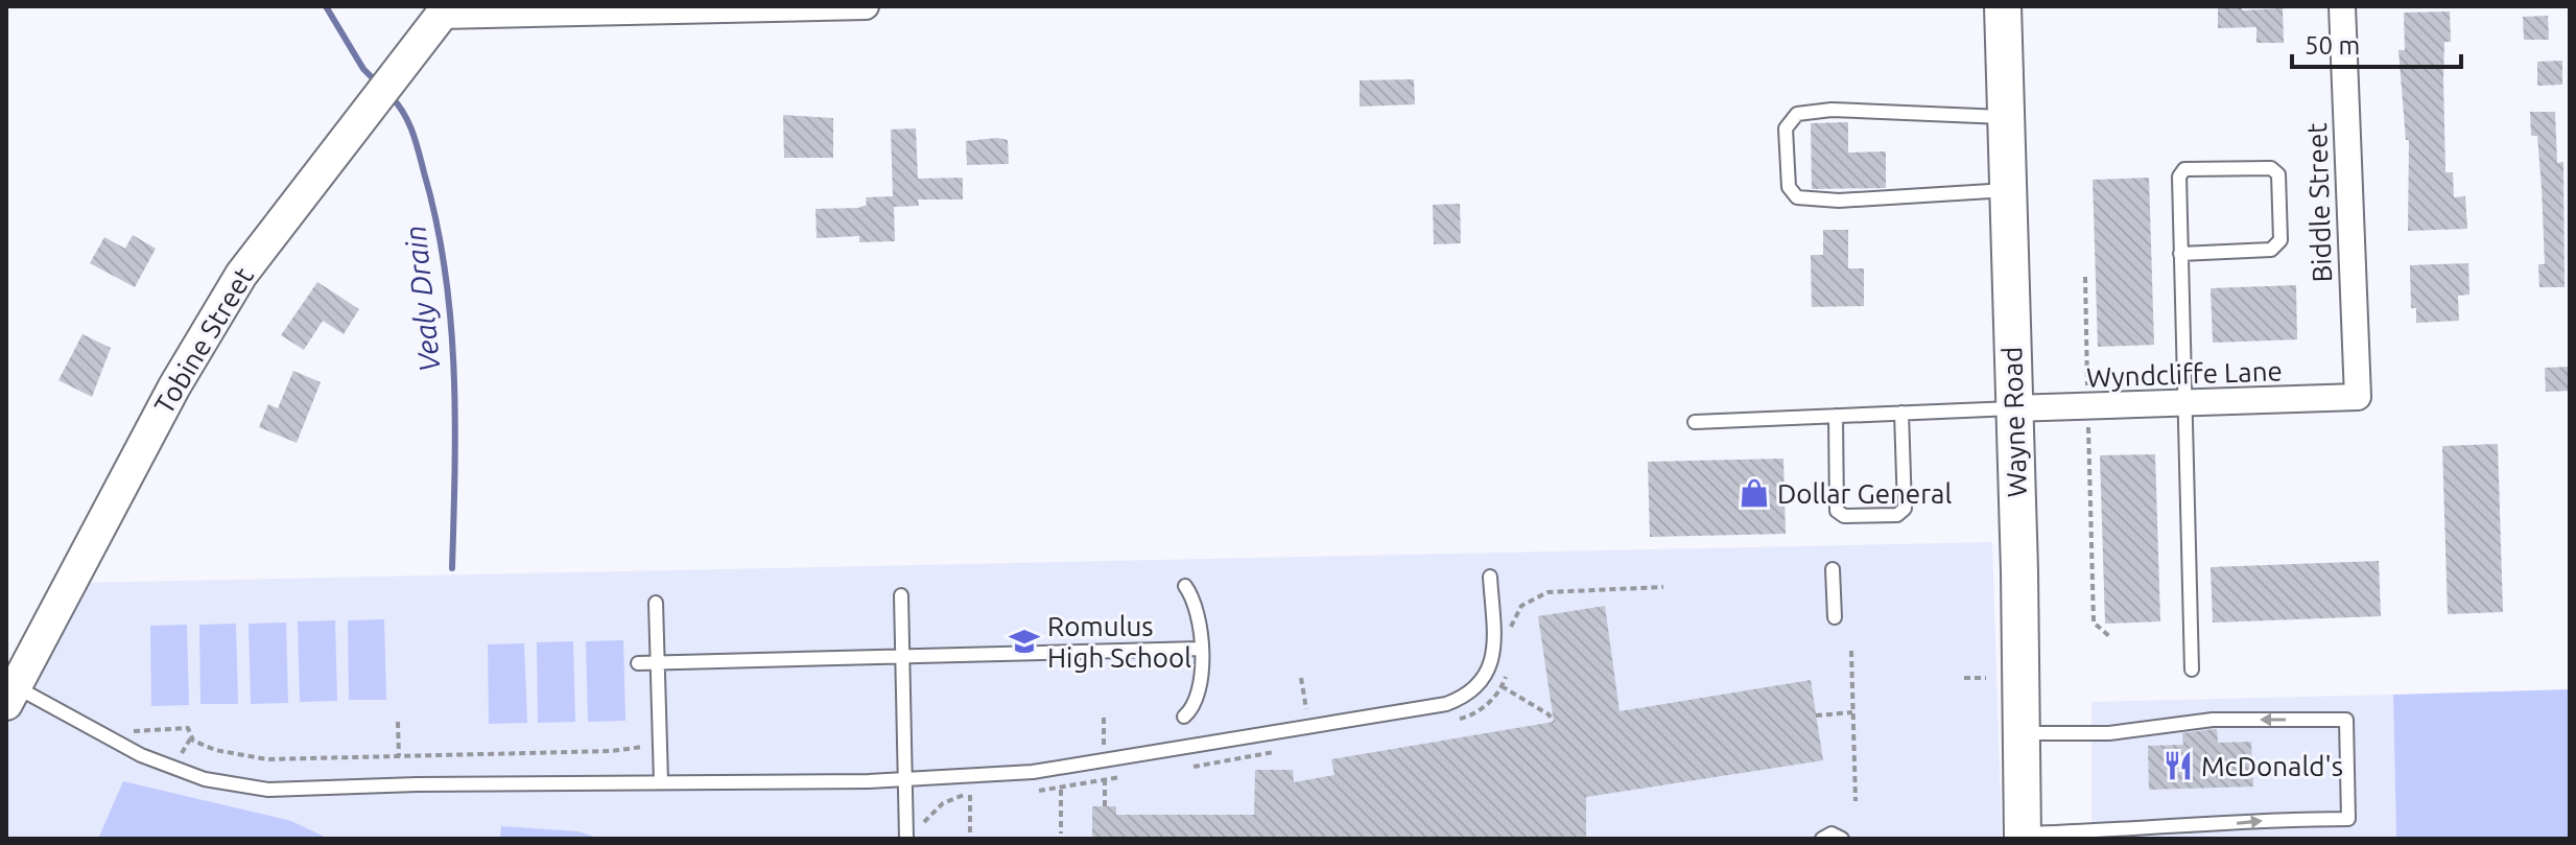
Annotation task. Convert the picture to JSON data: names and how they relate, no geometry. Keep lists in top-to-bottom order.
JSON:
{
  "streets": {
    "main road": ["Wayne Road"],
    "street": ["Biddle Street", "Tobine Street", "Wyndcliffe Lane"]
  },
  "crossings": [
    ["Biddle Street", "Wyndcliffe Lane"],
    ["Wyndcliffe Lane", "Wayne Road"]
  ],
  "water": ["Vealy Drain"],
  "places": {
    "shop": ["Dollar General"],
    "school or university": ["Romulus High School"],
    "restaurant": ["McDonald's"]
  },
  "scale_bar": "50 m"
}
